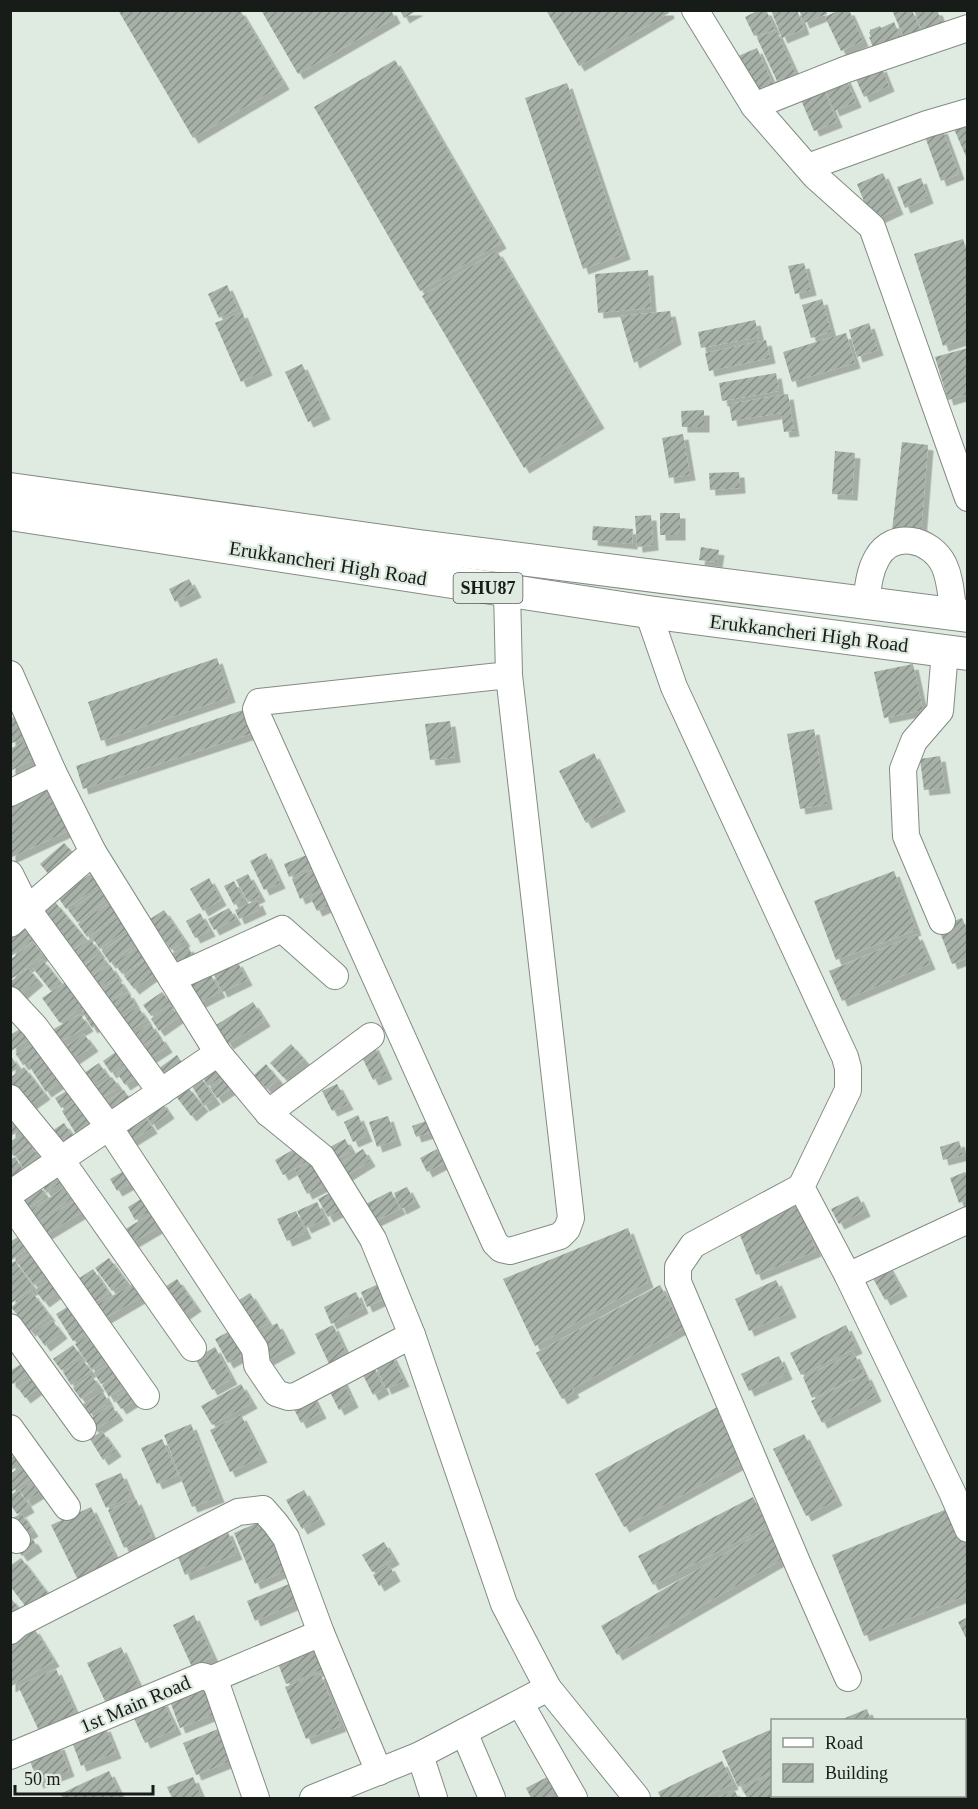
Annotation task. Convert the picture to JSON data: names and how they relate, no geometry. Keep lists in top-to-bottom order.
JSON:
{
  "streets": {
    "main road": ["Erukkancheri High Road", "SHU87"],
    "street": ["1st Main Road"]
  },
  "legend": ["Road", "Building"],
  "scale_bar": "50 m"
}
